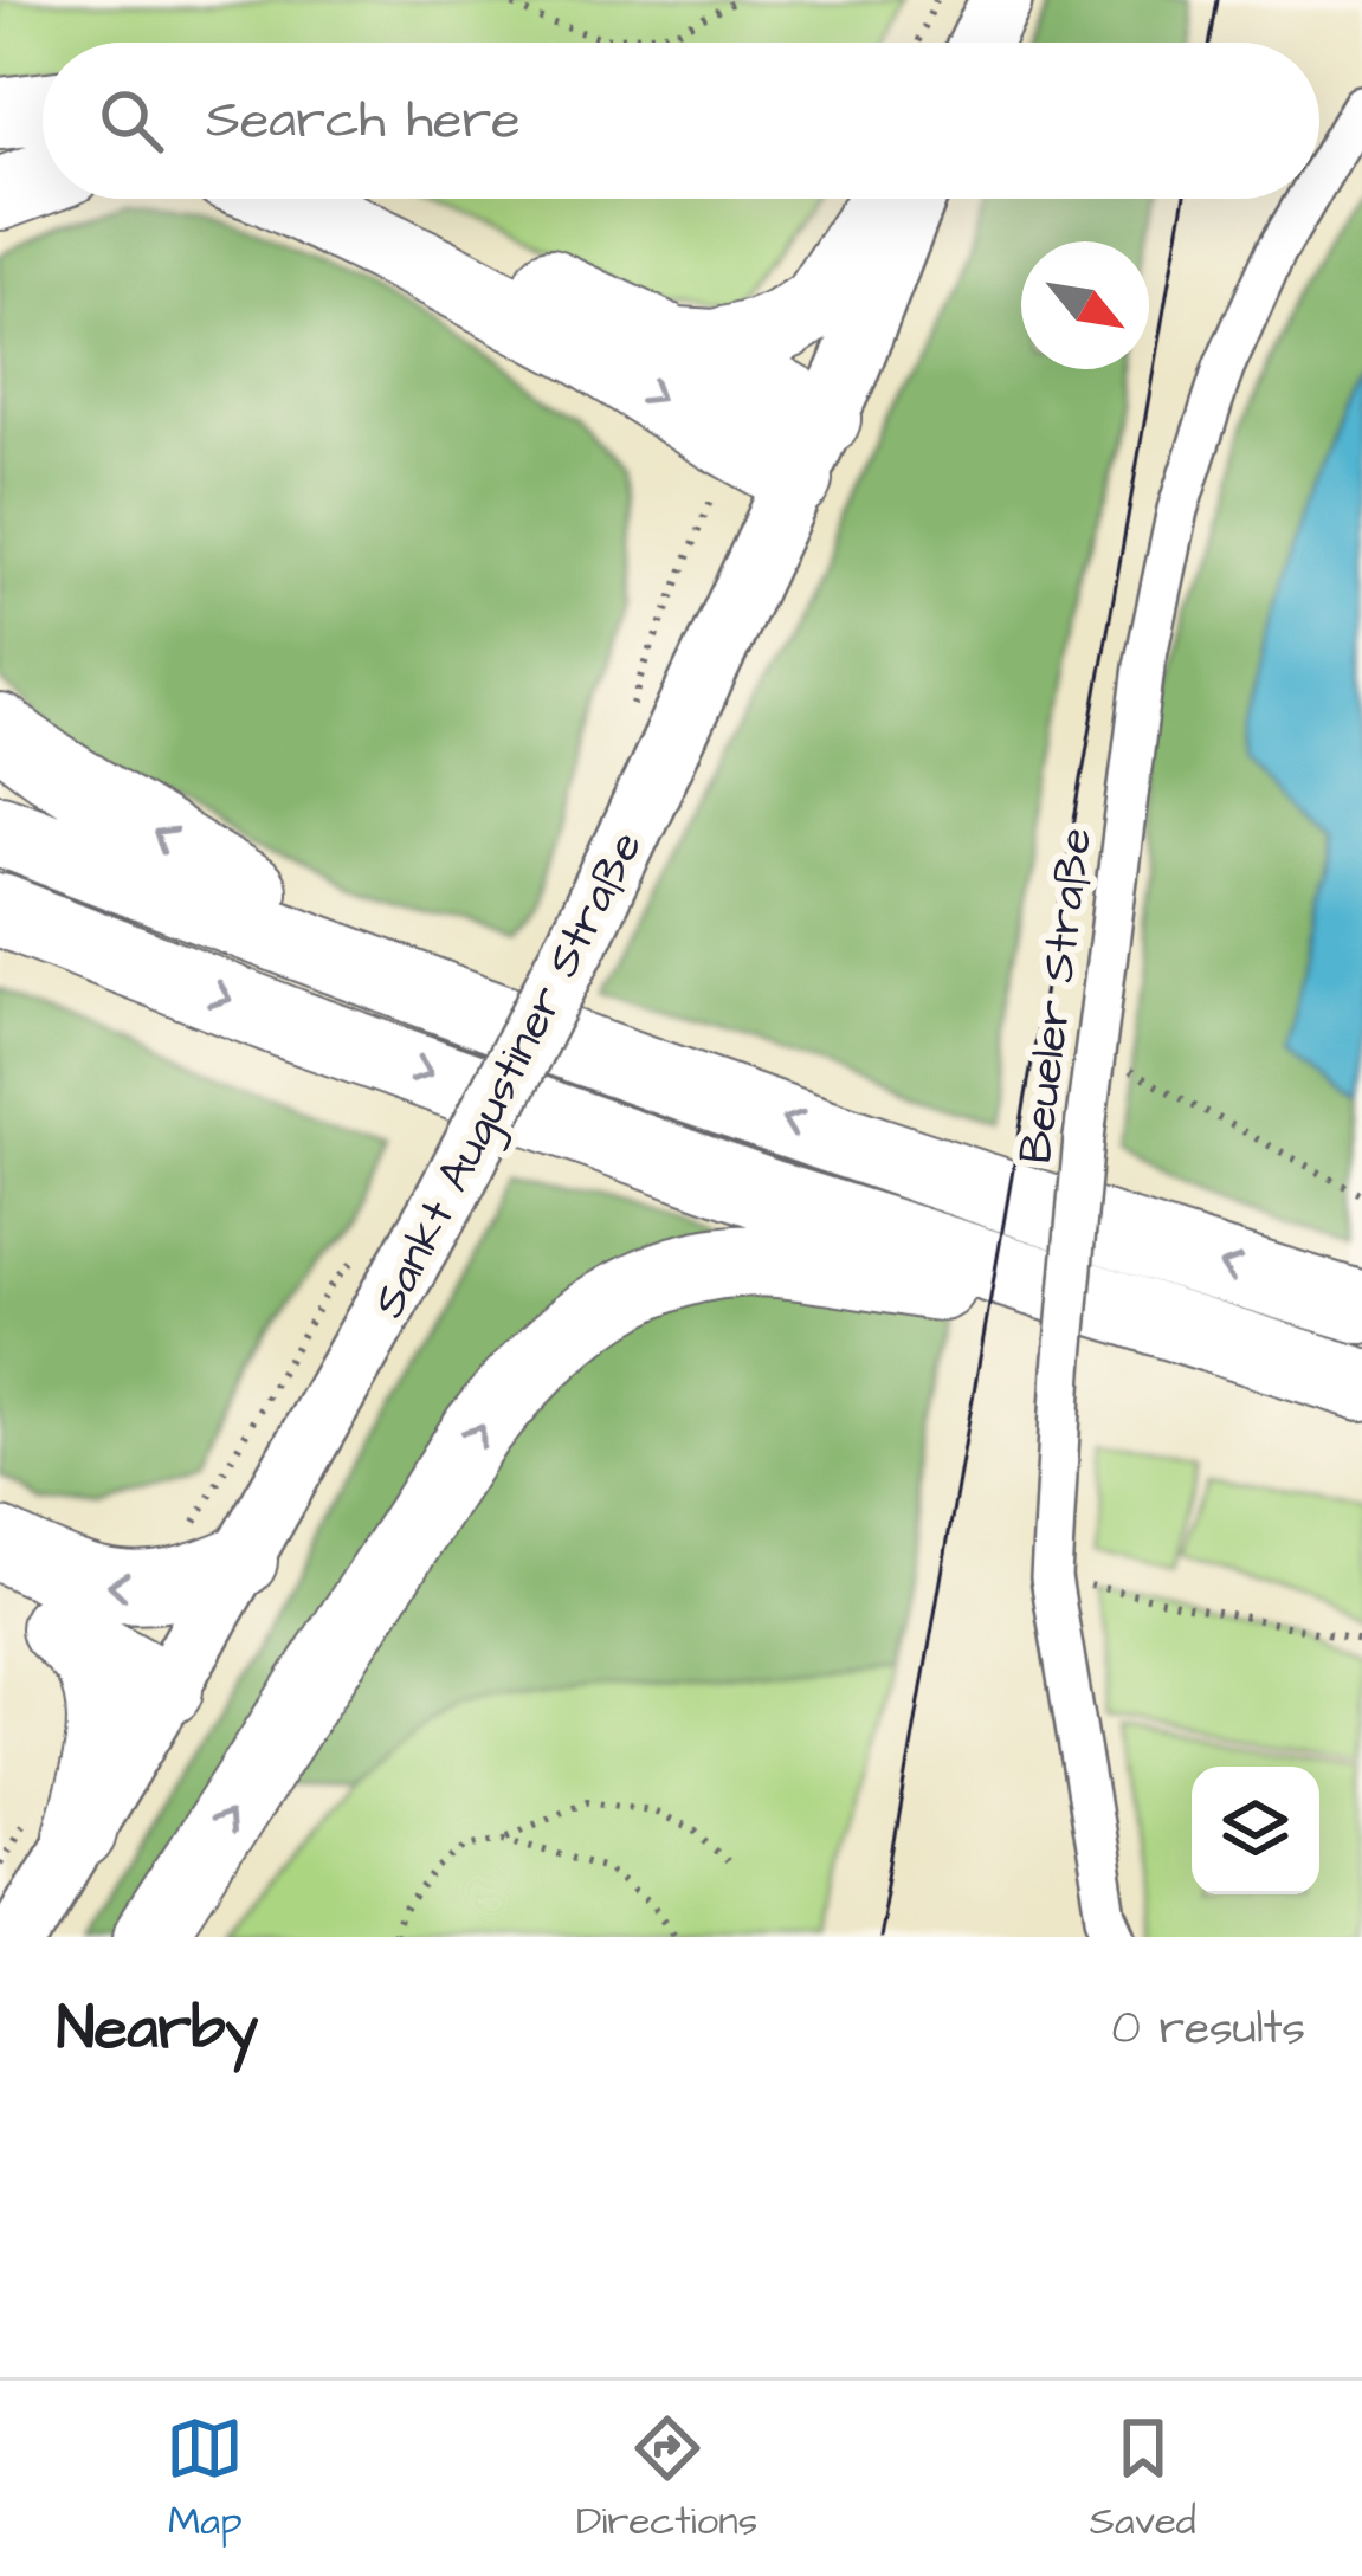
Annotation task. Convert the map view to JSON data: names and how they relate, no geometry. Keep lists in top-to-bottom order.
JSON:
{
  "streets": {
    "main road": ["Sankt Augustiner Straße"],
    "street": ["Beueler Straße"]
  },
  "north": "bottom right",
  "page": {
    "search": "Search here",
    "heading": ["Nearby", "0 results"],
    "nav": ["Map", "Directions", "Saved"]
  }
}
